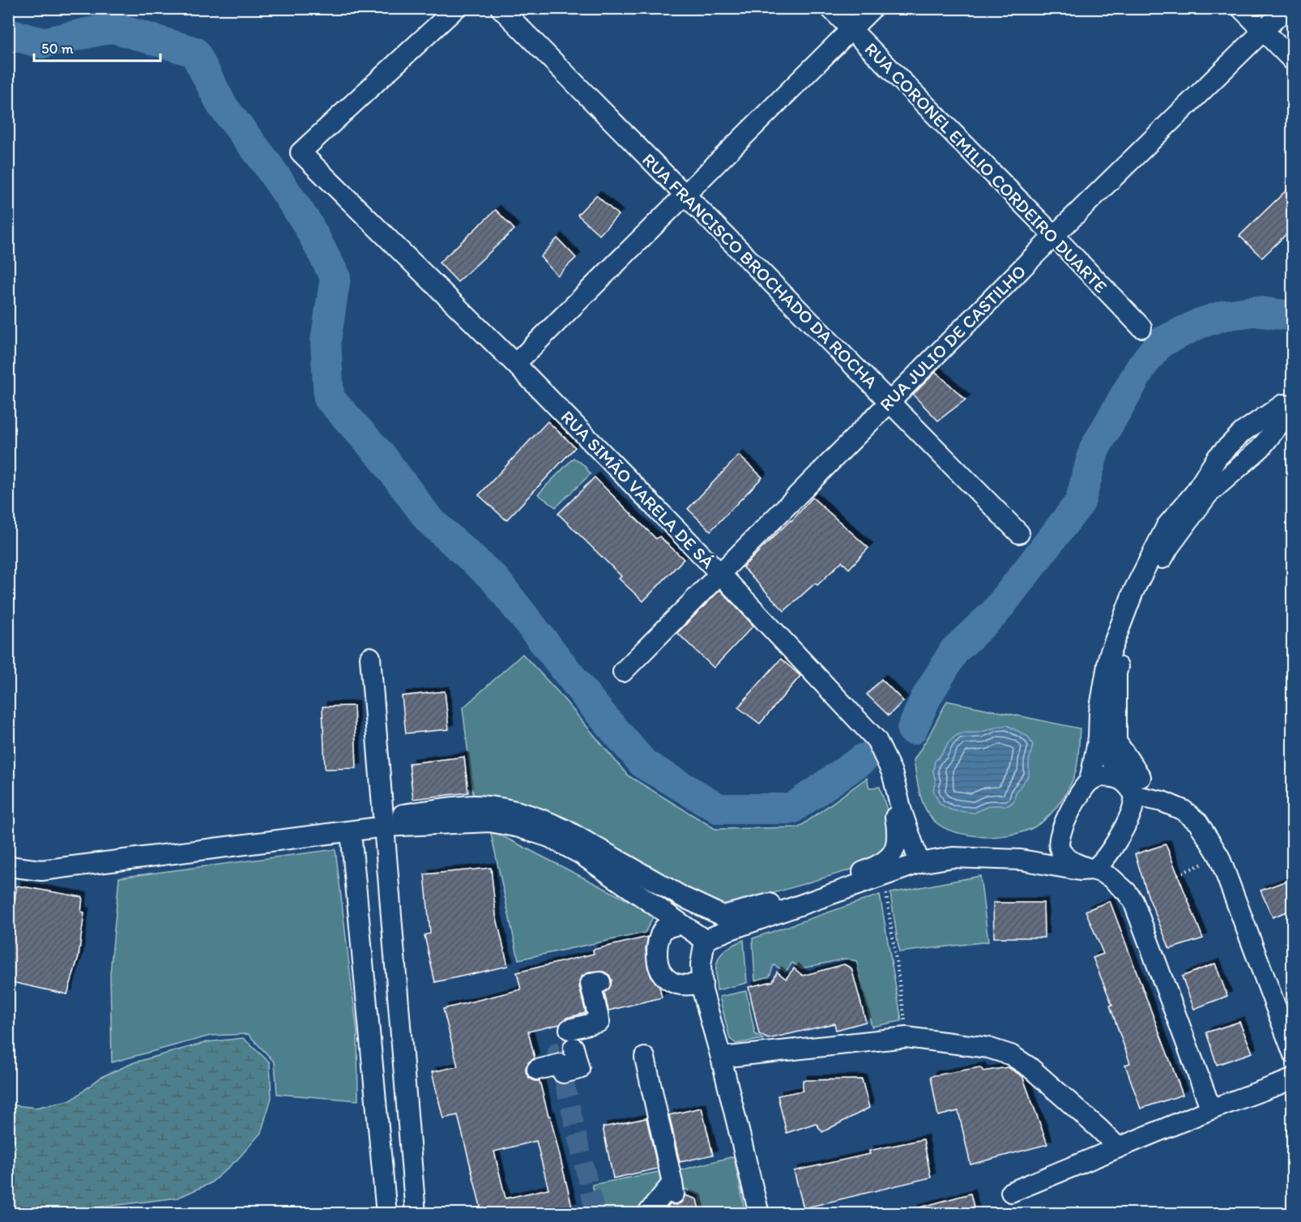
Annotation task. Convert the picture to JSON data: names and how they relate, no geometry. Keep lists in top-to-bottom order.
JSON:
{
  "streets": {
    "street": [
      "RUA CORONEL EMILIO CORDEIRO DUARTE",
      "RUA FRANCISCO BROCHADO DA ROCHA",
      "RUA JULIO DE CASTILHO",
      "RUA SIMÃO VARELA DE SÁ"
    ]
  },
  "crossings": [
    ["RUA CORONEL EMILIO CORDEIRO DUARTE", "RUA JULIO DE CASTILHO"],
    ["RUA FRANCISCO BROCHADO DA ROCHA", "RUA JULIO DE CASTILHO"],
    ["RUA JULIO DE CASTILHO", "RUA SIMÃO VARELA DE SÁ"]
  ],
  "scale_bar": "50 m"
}
